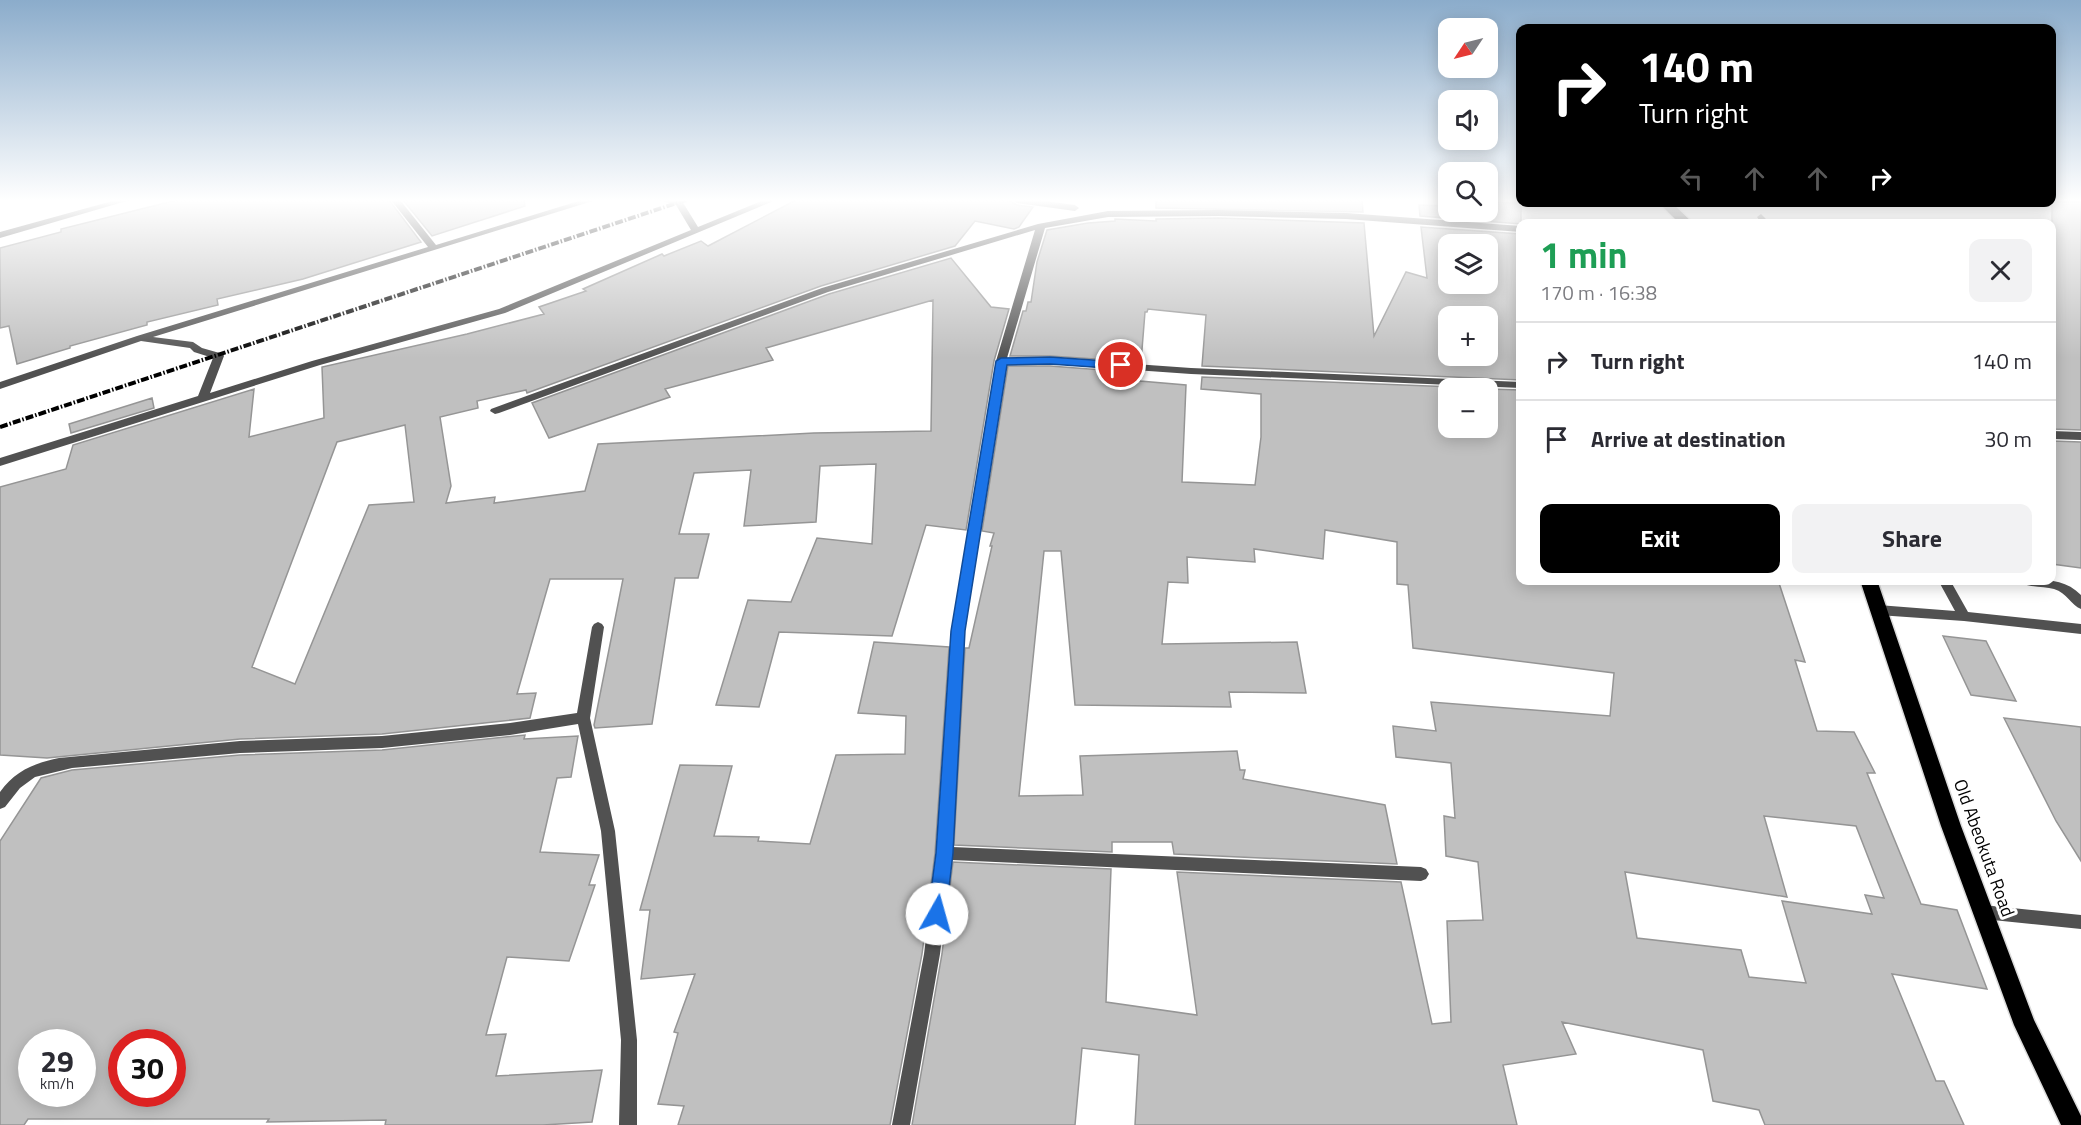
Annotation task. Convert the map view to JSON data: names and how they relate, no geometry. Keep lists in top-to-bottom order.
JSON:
{
  "streets": {
    "highway": ["Old Abeokuta Road"]
  },
  "north": "bottom left",
  "page": {
    "map_buttons": ["+", "−"],
    "turn": ["140 m", "Turn right"],
    "heading": ["1 min", "170 m · 16:38"],
    "list": [
      {
        "name": "Turn right",
        "value": "140 m"
      },
      {
        "name": "Arrive at destination",
        "value": "30 m"
      }
    ],
    "buttons": ["Exit", "Share"],
    "speed": "29 km/h",
    "limit": "30"
  }
}
